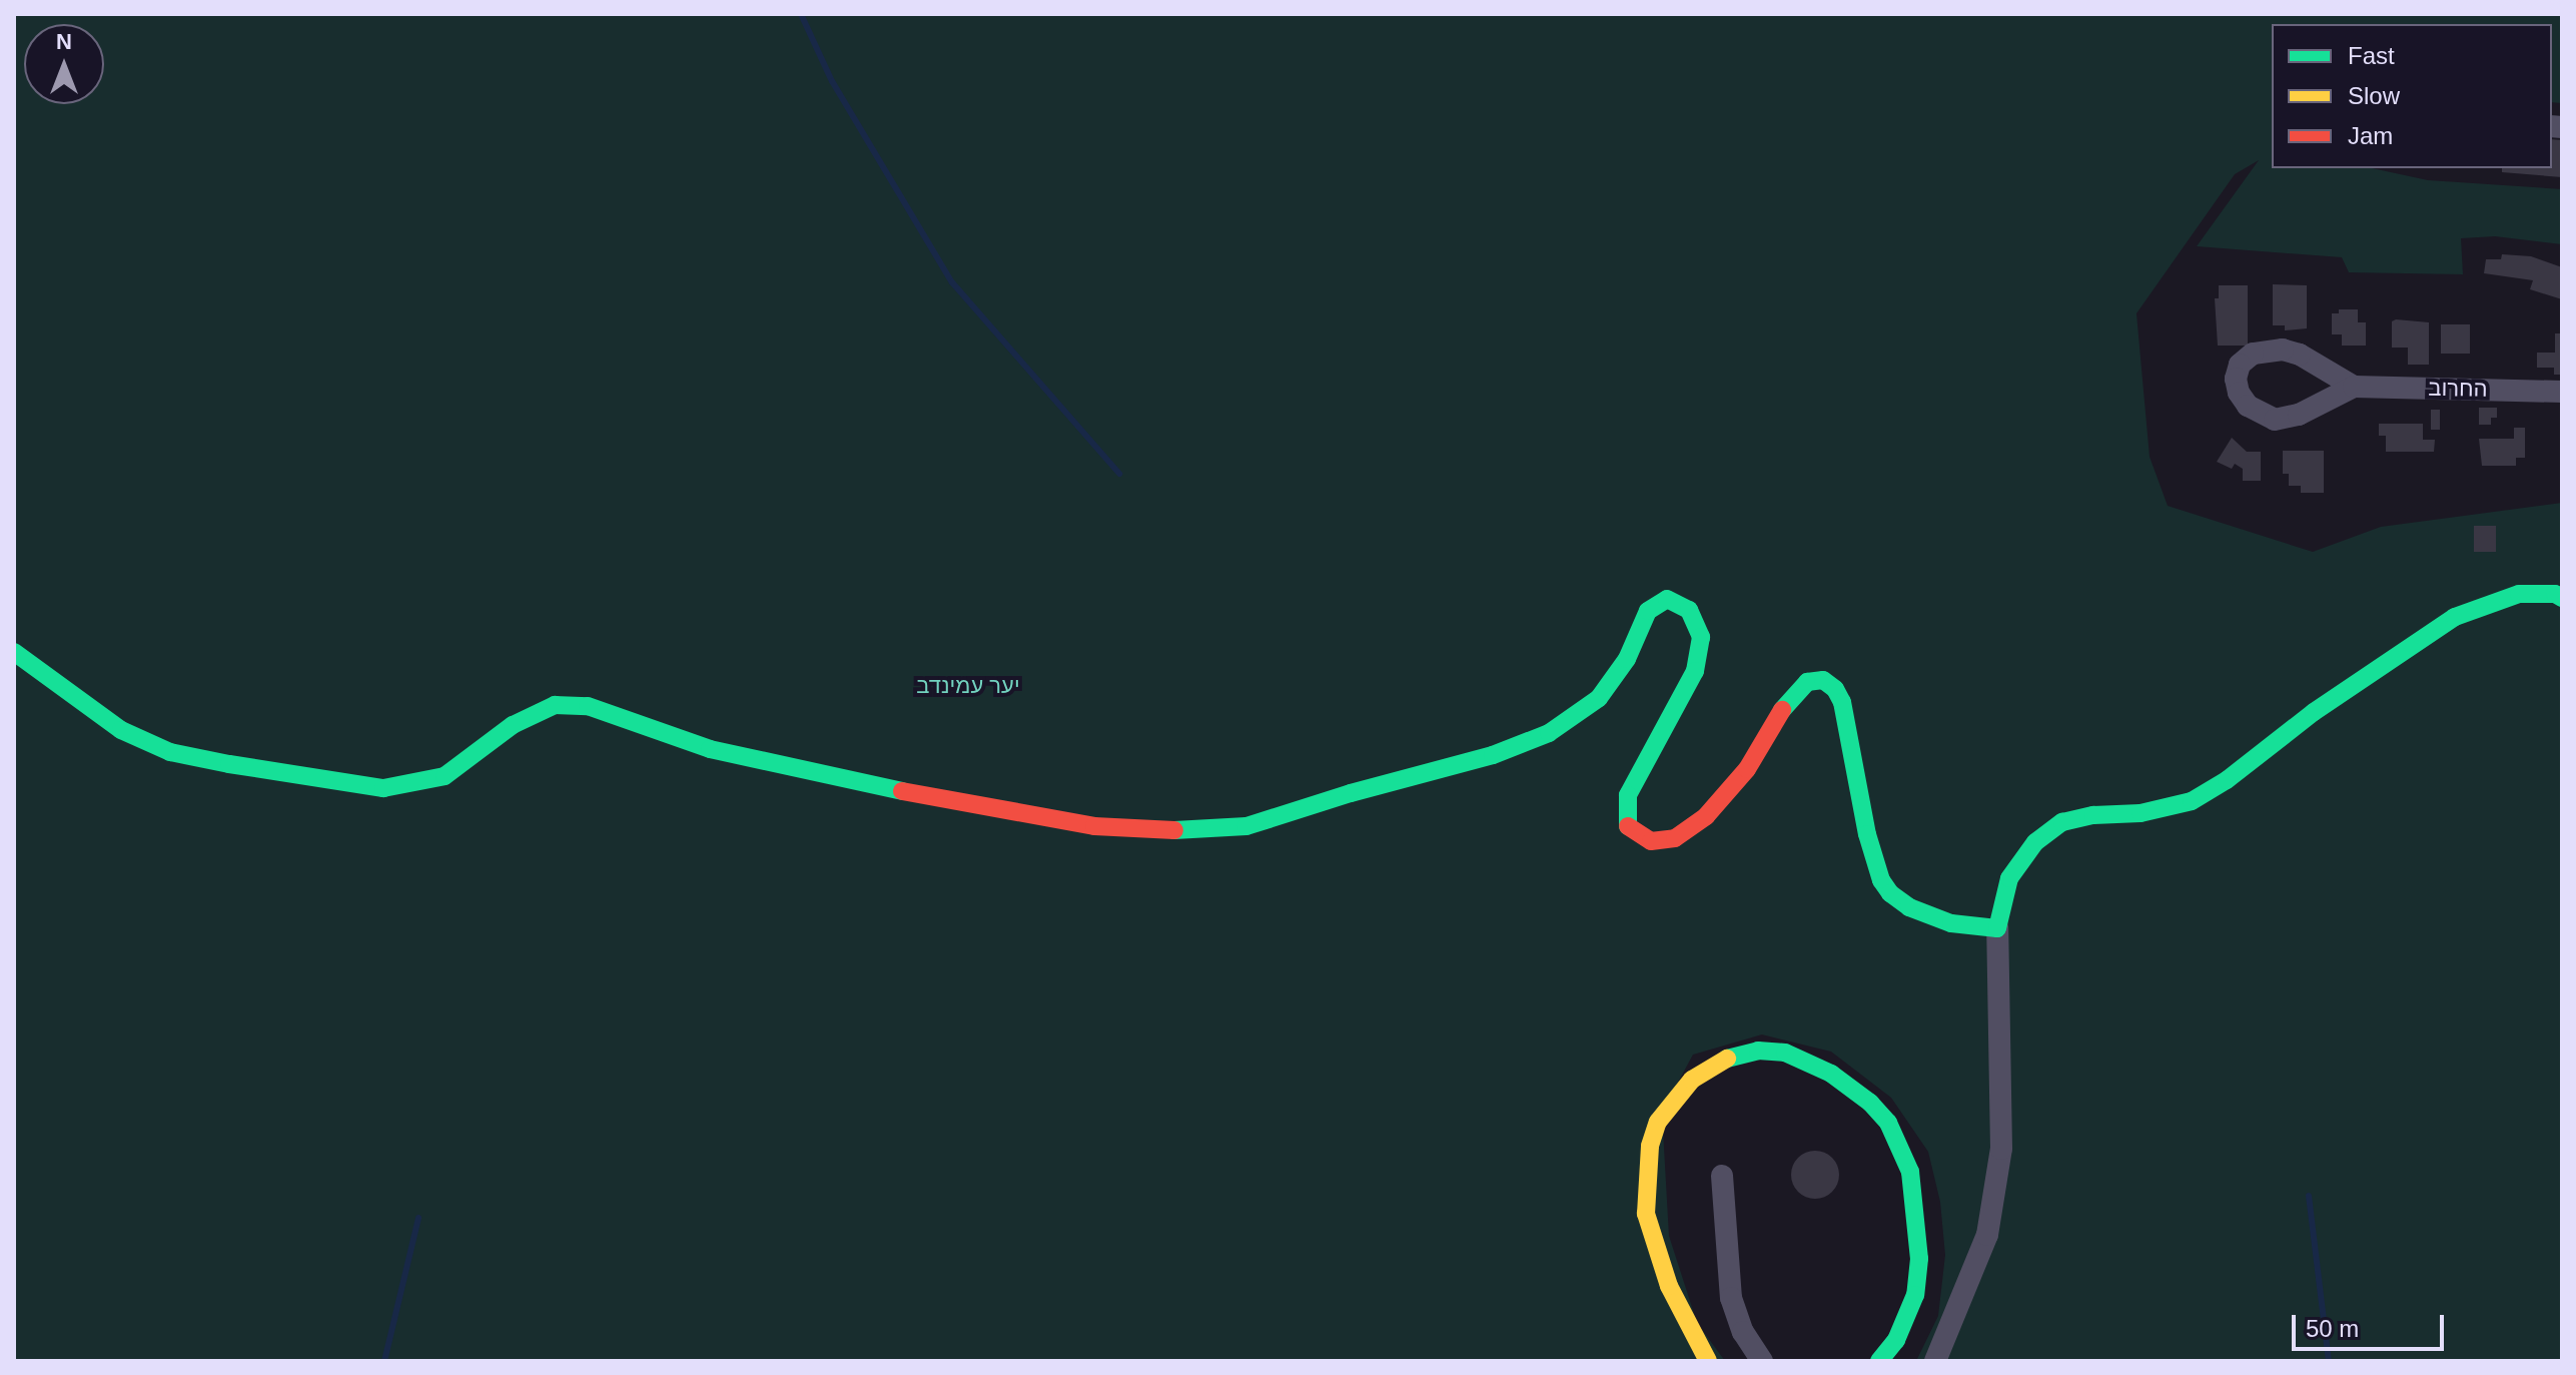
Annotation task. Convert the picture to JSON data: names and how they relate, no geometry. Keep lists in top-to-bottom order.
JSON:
{
  "streets": {
    "street": ["החרוב"]
  },
  "parks": ["יער עמינדב"],
  "legend": ["Fast", "Slow", "Jam"],
  "scale_bar": "50 m",
  "north": "top"
}
